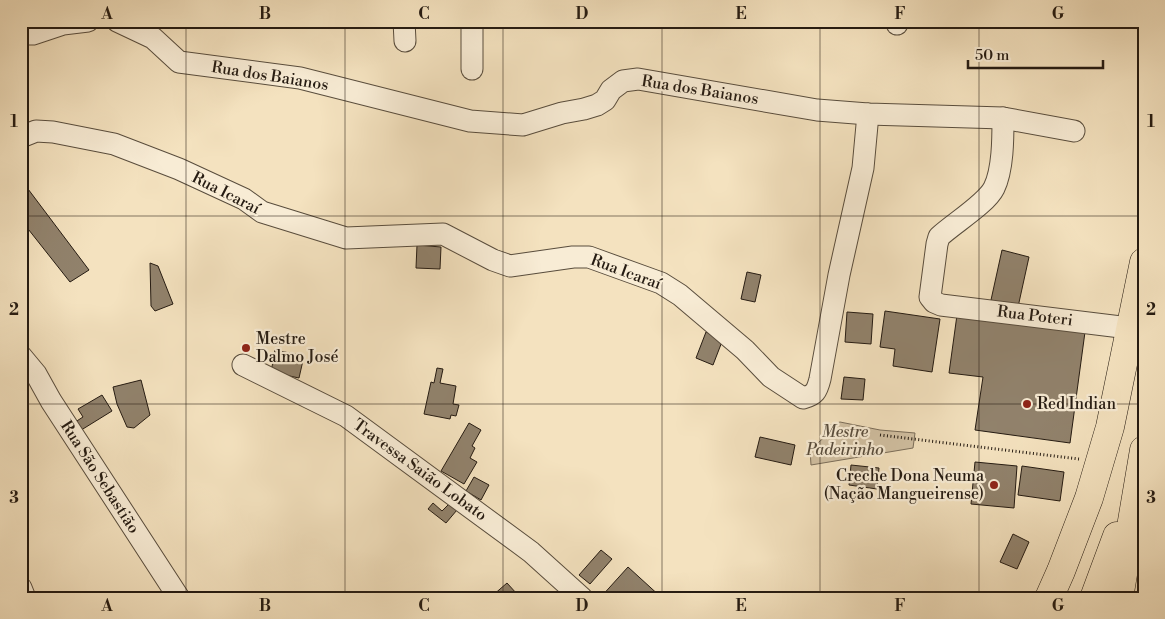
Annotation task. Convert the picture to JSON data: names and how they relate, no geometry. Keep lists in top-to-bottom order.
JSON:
{
  "streets": {
    "street": [
      "Rua dos Baianos",
      "Rua Icaraí",
      "Rua Poteri",
      "Travessa Saião Lobato",
      "Rua São Sebastião"
    ]
  },
  "crossings": [
    ["Rua dos Baianos", "Rua Icaraí"],
    ["Rua dos Baianos", "Rua Poteri"]
  ],
  "parks": ["Mestre Padeirinho"],
  "places": ["Mestre Dalmo José", "Red Indian", "Creche Dona Neuma (Nação Mangueirense)"],
  "scale_bar": "50 m",
  "grid": {
    "columns": [
      "A",
      "B",
      "C",
      "D",
      "E",
      "F",
      "G"
    ],
    "rows": ["1", "2", "3"]
  }
}
